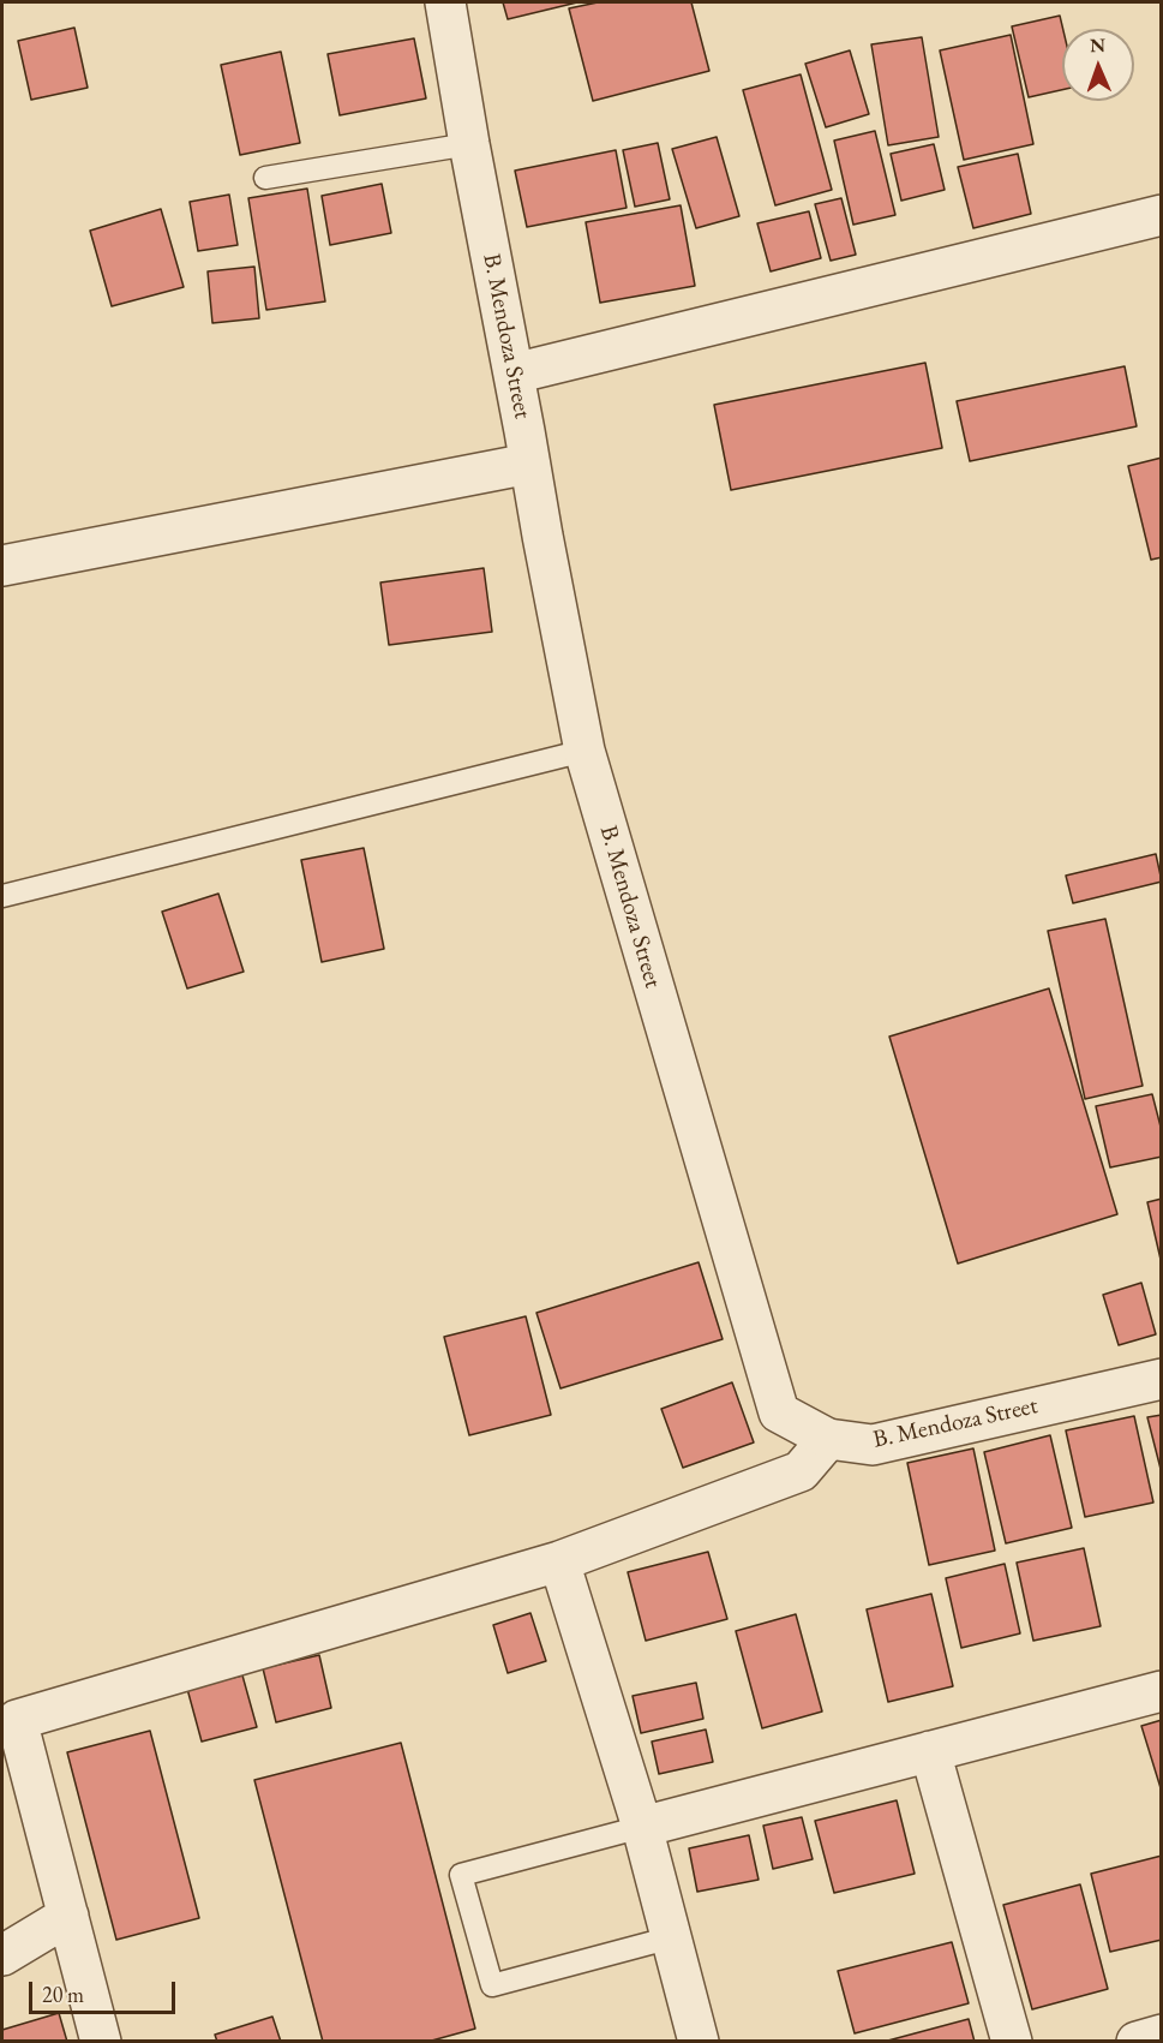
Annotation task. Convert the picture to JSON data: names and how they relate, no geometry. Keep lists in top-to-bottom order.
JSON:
{
  "streets": {
    "street": ["B. Mendoza Street"]
  },
  "scale_bar": "20 m",
  "north": "top"
}
